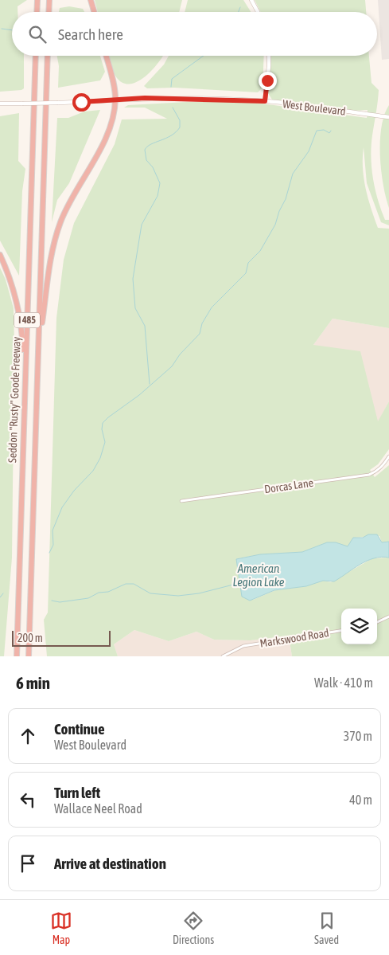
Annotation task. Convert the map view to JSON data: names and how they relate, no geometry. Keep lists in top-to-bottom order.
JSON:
{
  "streets": {
    "highway": ["I 485", "Seddon \"Rusty\" Goode Freeway"],
    "street": ["West Boulevard", "Dorcas Lane", "Markswood Road"]
  },
  "water": ["American Legion Lake"],
  "scale_bar": "200 m",
  "page": {
    "search": "Search here",
    "scale": "200 m",
    "heading": ["6 min", "Walk · 410 m"],
    "list": [
      ["Continue", "West Boulevard", "370 m"],
      ["Turn left", "Wallace Neel Road", "40 m"],
      "Arrive at destination"
    ],
    "nav": ["Map", "Directions", "Saved"]
  }
}
